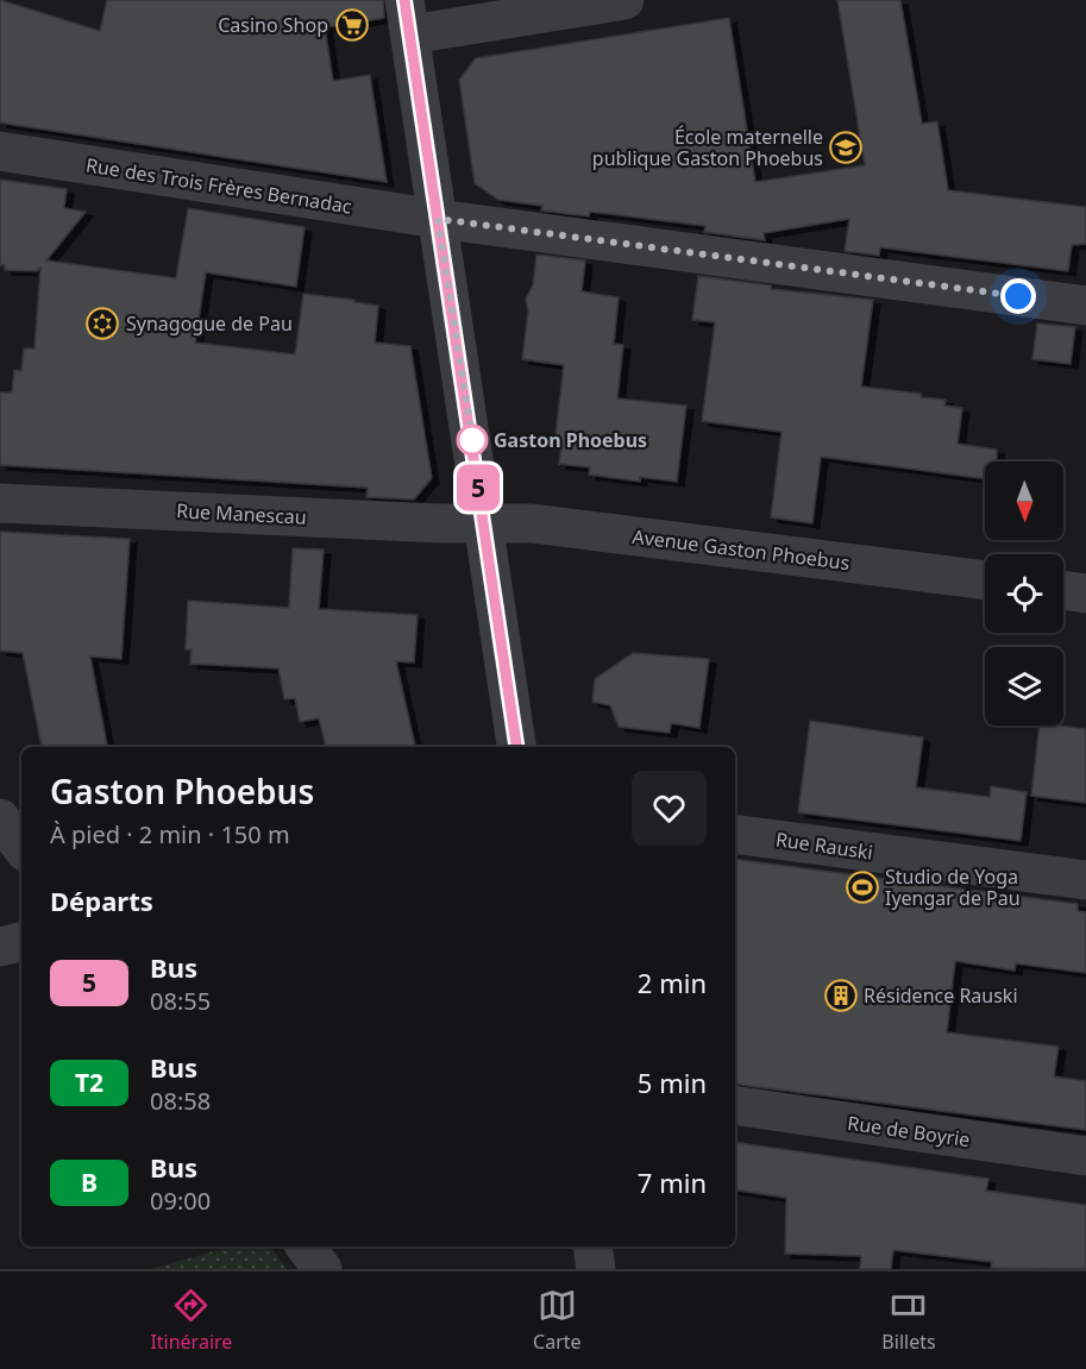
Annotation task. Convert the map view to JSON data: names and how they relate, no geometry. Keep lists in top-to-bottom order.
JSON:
{
  "streets": {
    "street": [
      "Rue des Trois Frères Bernadac",
      "Rue Manescau",
      "Avenue Gaston Phoebus",
      "Rue Rauski",
      "Rue de Boyrie"
    ]
  },
  "crossings": [
    ["Rue Manescau", "Avenue Gaston Phoebus"]
  ],
  "places": {
    "supermarket": ["Casino Shop"],
    "school or university": ["École maternelle publique Gaston Phoebus"],
    "synagogue": ["Synagogue de Pau"],
    "other": ["Gaston Phoebus"],
    "sports": ["Studio de Yoga Iyengar de Pau"],
    "building": ["Résidence Rauski"]
  },
  "lines": ["bus line 5"],
  "north": "bottom",
  "page": {
    "on_map": "5",
    "heading": [
      ["Gaston Phoebus", "À pied · 2 min · 150 m"],
      "Départs"
    ],
    "list": [
      {
        "mark": "5",
        "name": "Bus",
        "note": "08:55",
        "value": "2 min"
      },
      {
        "mark": "T2",
        "name": "Bus",
        "note": "08:58",
        "value": "5 min"
      },
      {
        "mark": "B",
        "name": "Bus",
        "note": "09:00",
        "value": "7 min"
      }
    ],
    "tabs": ["Itinéraire", "Carte", "Billets"]
  }
}
